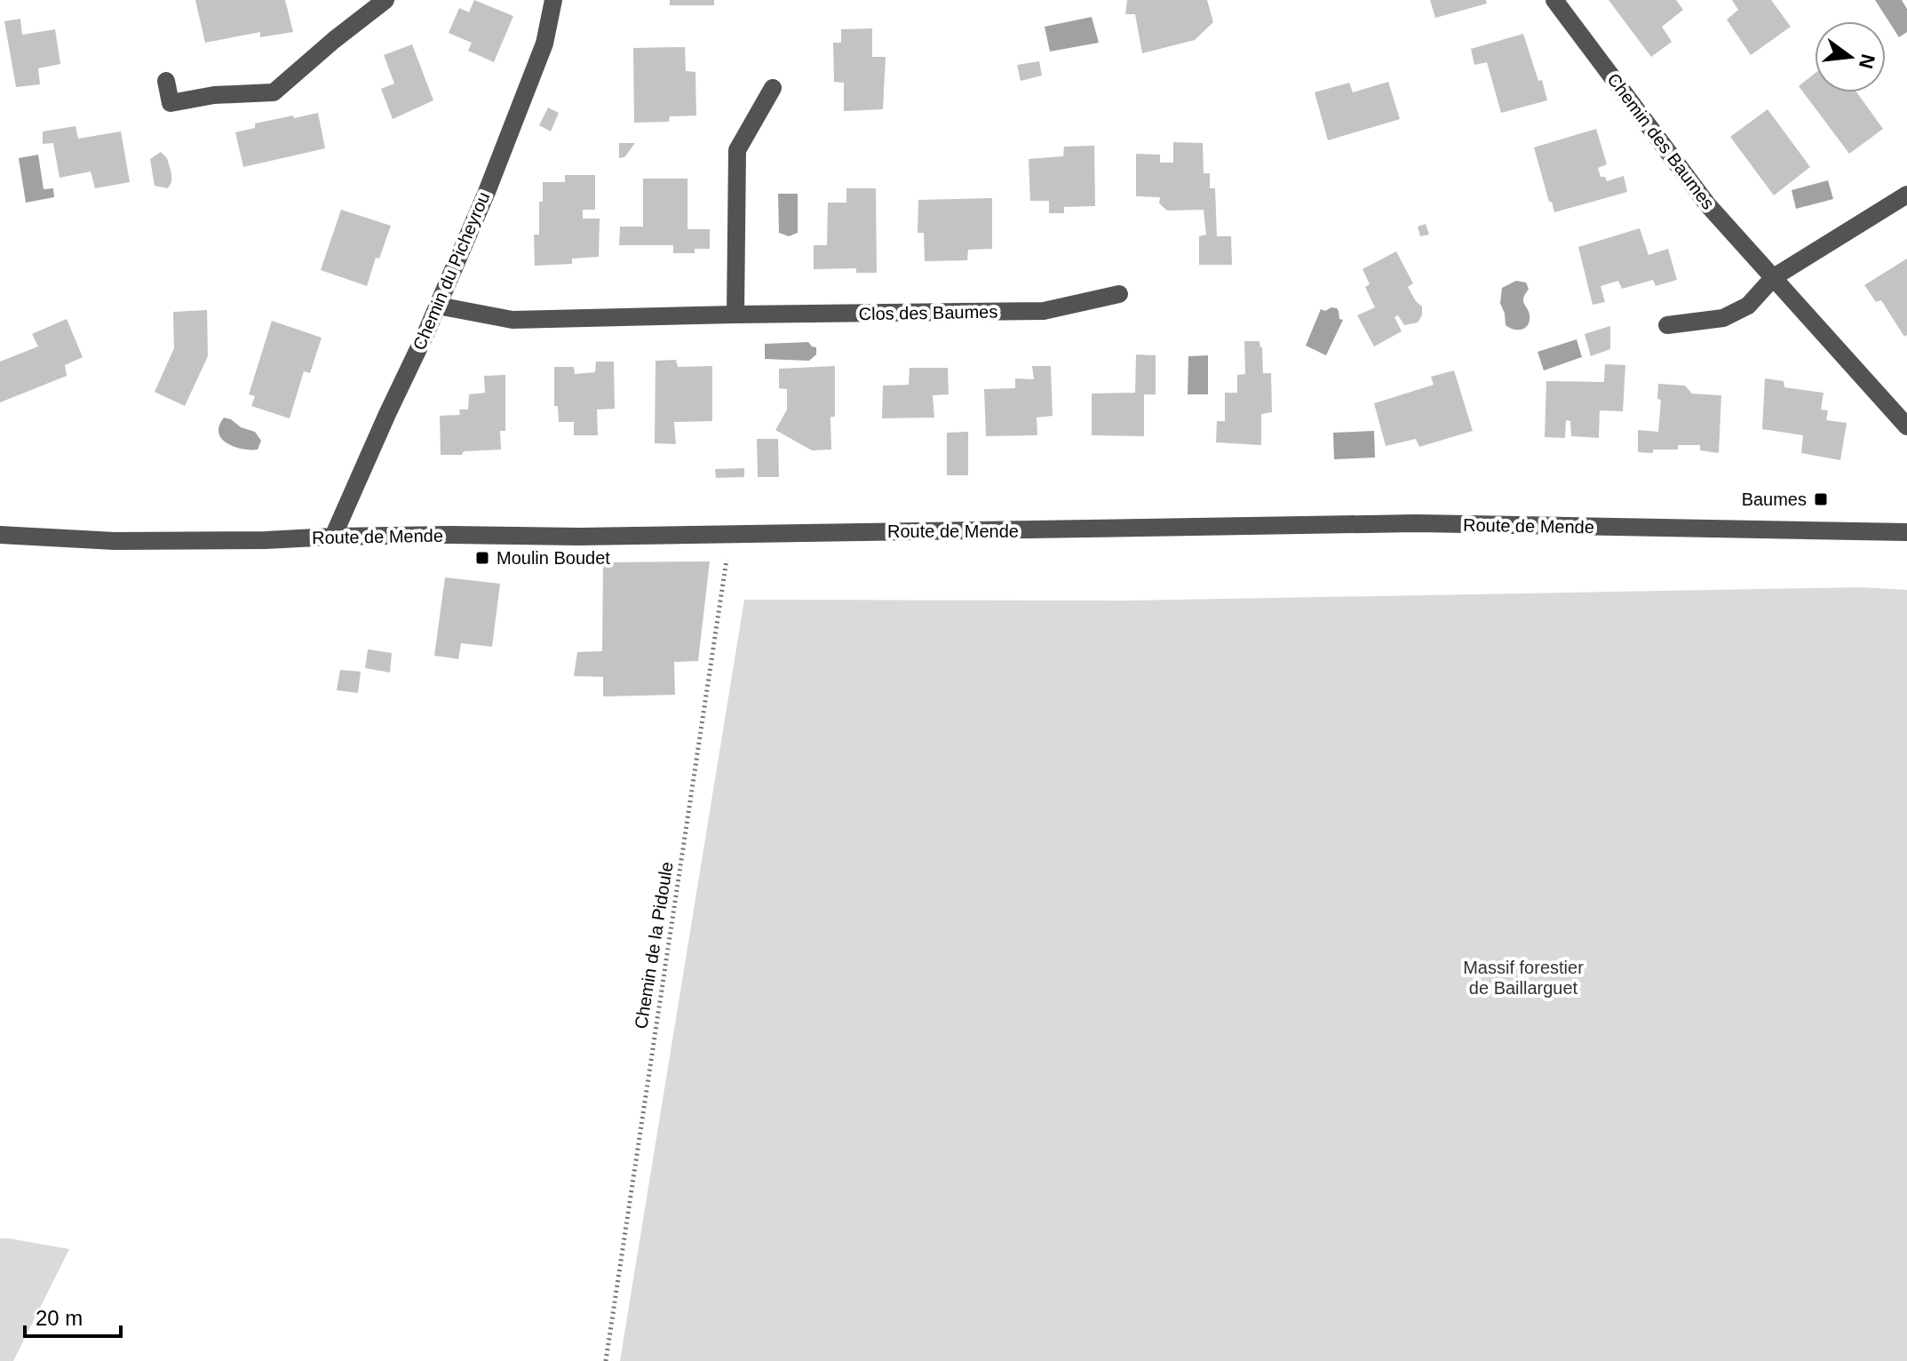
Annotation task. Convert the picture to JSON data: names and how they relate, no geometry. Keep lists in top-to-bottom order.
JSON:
{
  "streets": {
    "street": [
      "Chemin des Baumes",
      "Chemin du Picheyrou",
      "Clos des Baumes",
      "Route de Mende"
    ],
    "path": ["Chemin de la Pidoule"]
  },
  "crossings": [
    ["Chemin du Picheyrou", "Clos des Baumes"],
    ["Chemin du Picheyrou", "Route de Mende"],
    ["Route de Mende", "Chemin de la Pidoule"]
  ],
  "parks": ["Massif forestier de Baillarguet"],
  "places": {
    "transit": ["Baumes", "Moulin Boudet"]
  },
  "scale_bar": "20 m",
  "north": "right"
}
